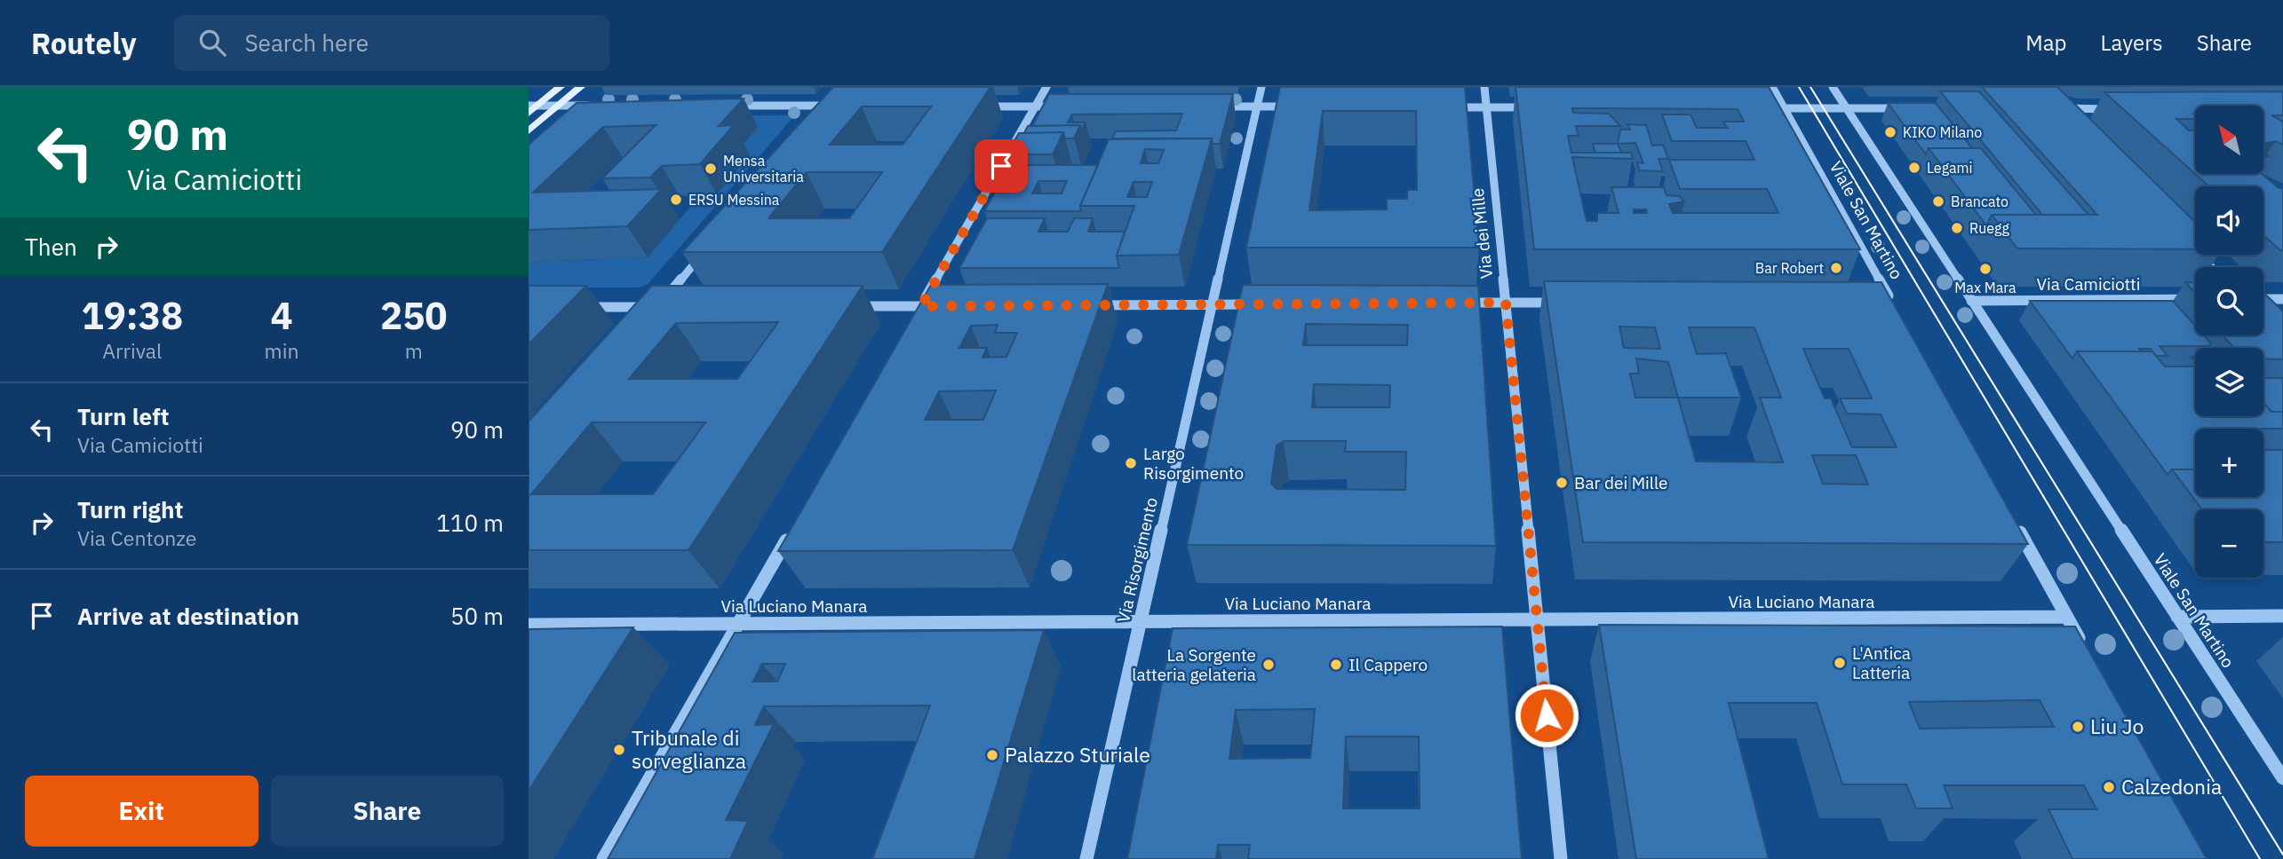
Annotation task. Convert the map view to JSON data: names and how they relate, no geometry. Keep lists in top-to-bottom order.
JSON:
{
  "streets": {
    "street": [
      "Viale San Martino",
      "Via dei Mille",
      "Via Camiciotti",
      "Via Risorgimento",
      "Via Luciano Manara"
    ]
  },
  "crossings": [
    ["Viale San Martino", "Via Camiciotti"],
    ["Via dei Mille", "Via Luciano Manara"],
    ["Via Risorgimento", "Via Luciano Manara"]
  ],
  "places": [
    "KIKO Milano",
    "Legami",
    "Mensa Universitaria",
    "ERSU Messina",
    "Brancato",
    "Ruegg",
    "Bar Robert",
    "Max Mara",
    "Largo Risorgimento",
    "Bar dei Mille",
    "L'Antica Latteria",
    "La Sorgente latteria gelateria",
    "Il Cappero",
    "Liu Jo",
    "Tribunale di sorveglianza",
    "Palazzo Sturiale",
    "Calzedonia"
  ],
  "north": "top left",
  "page": {
    "header": "Routely",
    "search": "Search here",
    "nav": ["Map", "Layers", "Share"],
    "turn": ["90 m", "Via Camiciotti"],
    "map_buttons": ["+", "−"],
    "then": "Then",
    "eta": [
      "19:38",
      "Arrival",
      "4",
      "min",
      "250",
      "m"
    ],
    "list": [
      {
        "name": "Turn left",
        "note": "Via Camiciotti",
        "value": "90 m"
      },
      {
        "name": "Turn right",
        "note": "Via Centonze",
        "value": "110 m"
      },
      {
        "name": "Arrive at destination",
        "value": "50 m"
      }
    ],
    "buttons": ["Exit", "Share"]
  }
}
